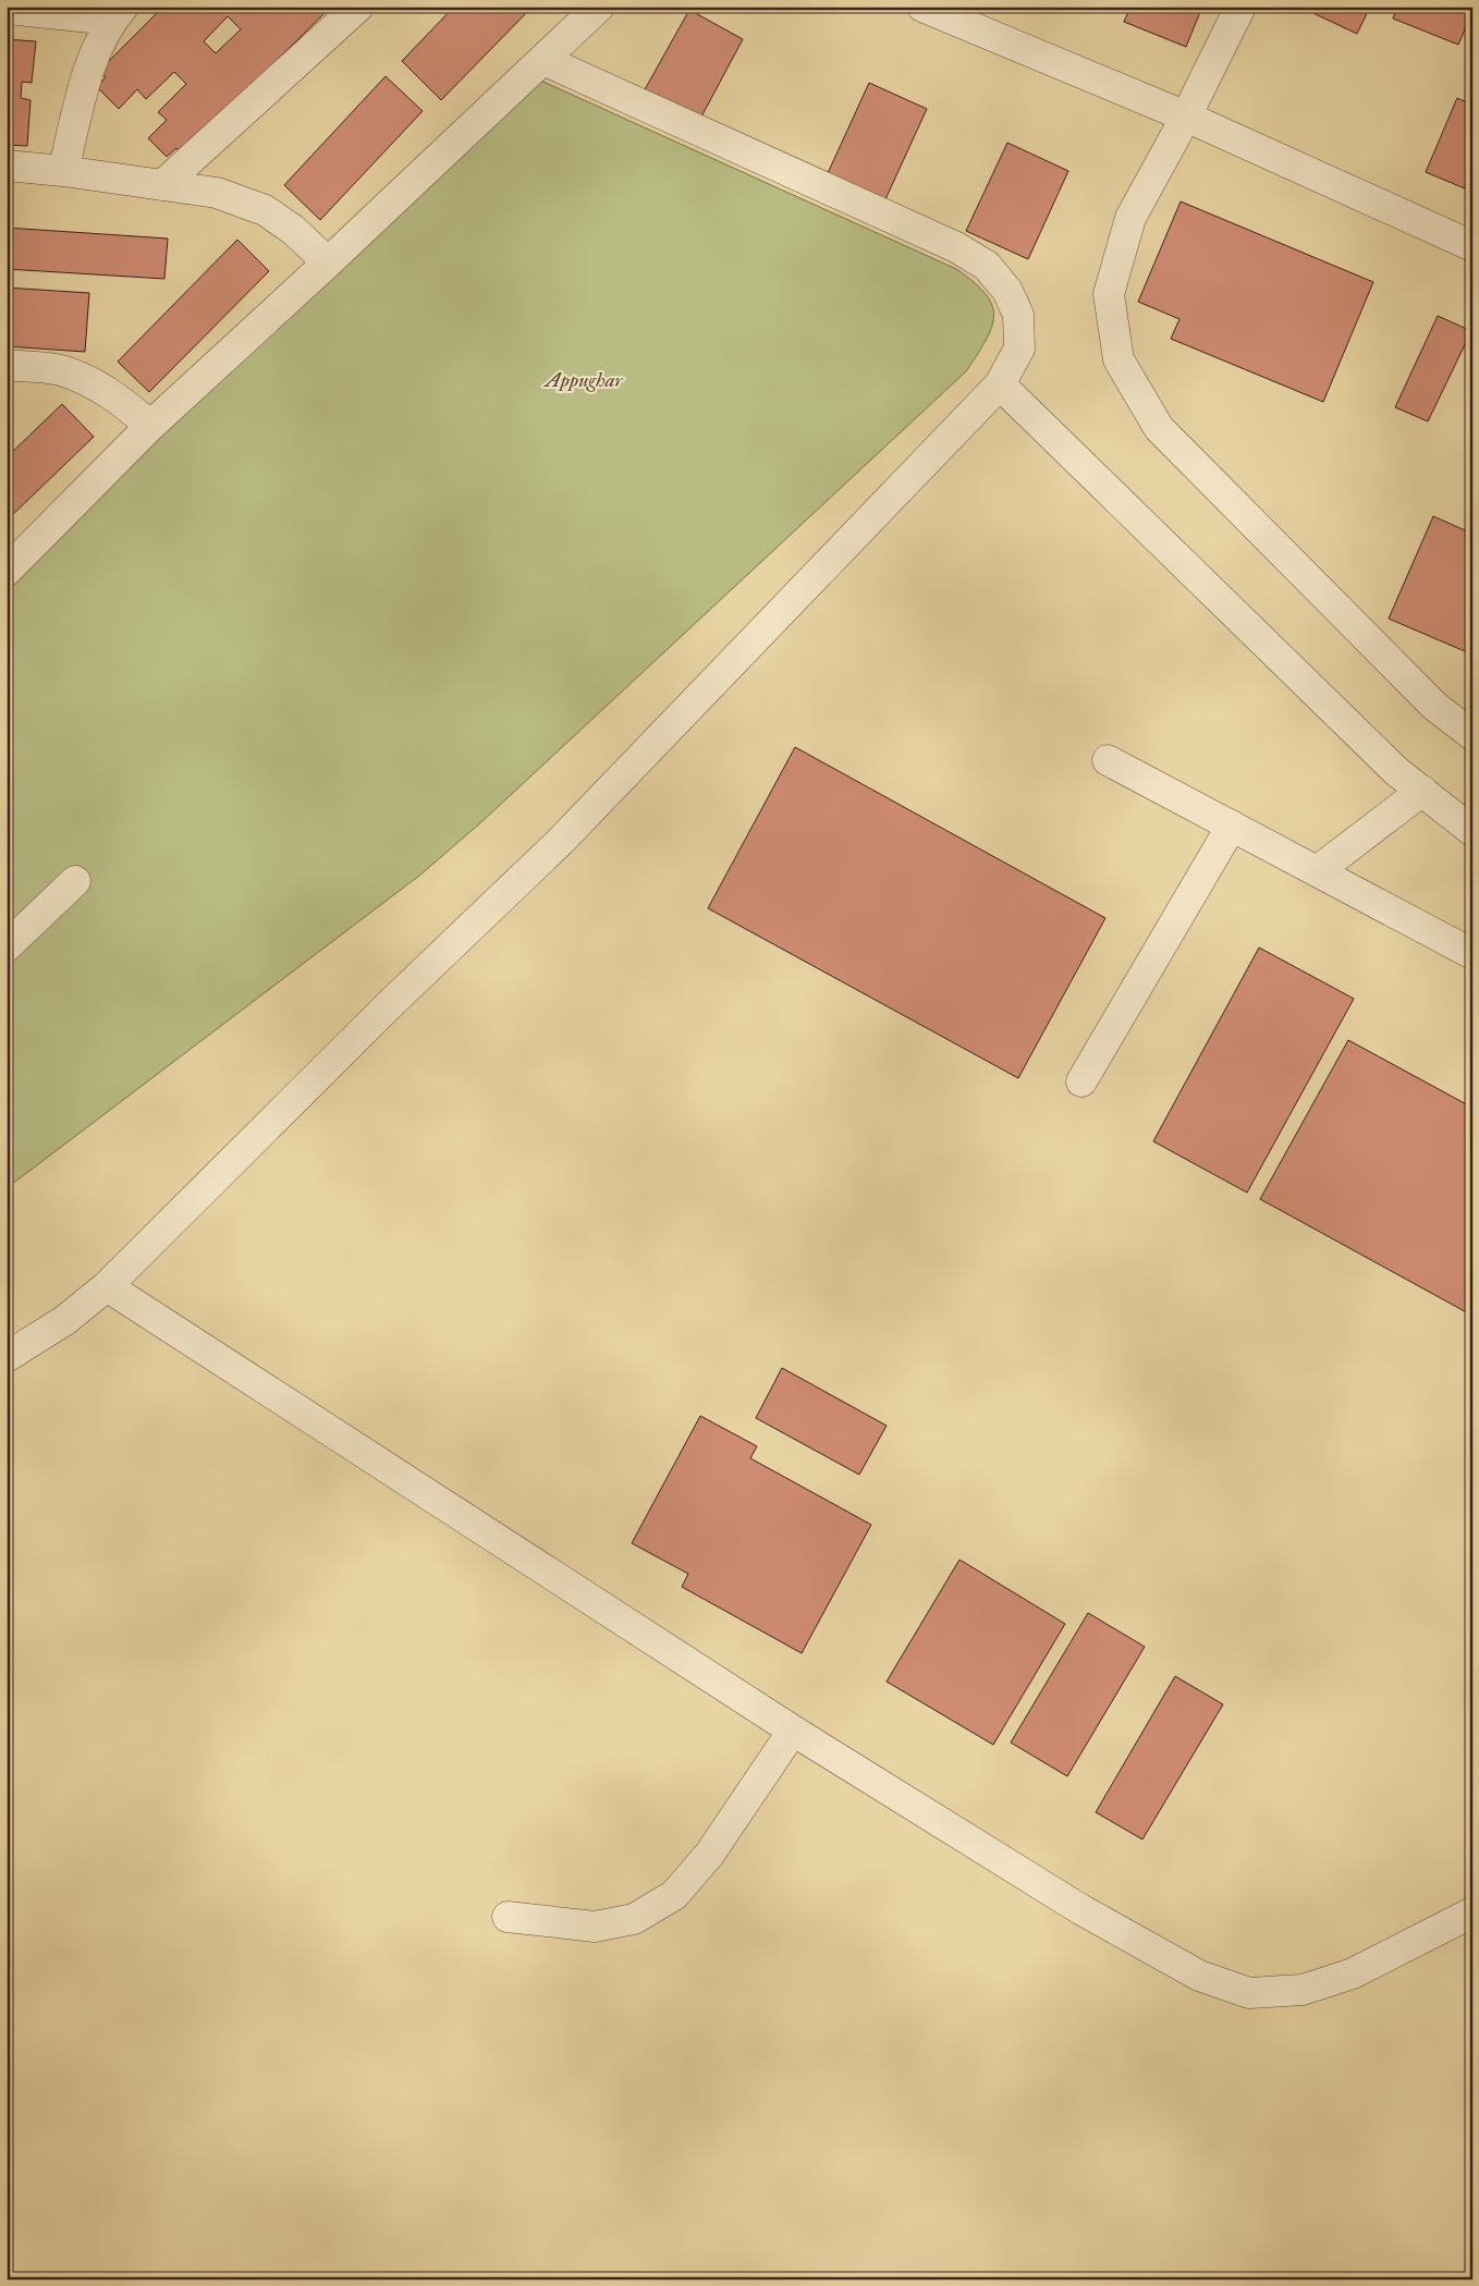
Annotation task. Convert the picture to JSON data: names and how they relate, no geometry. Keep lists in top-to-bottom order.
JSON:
{
  "parks": ["Appughar"]
}
